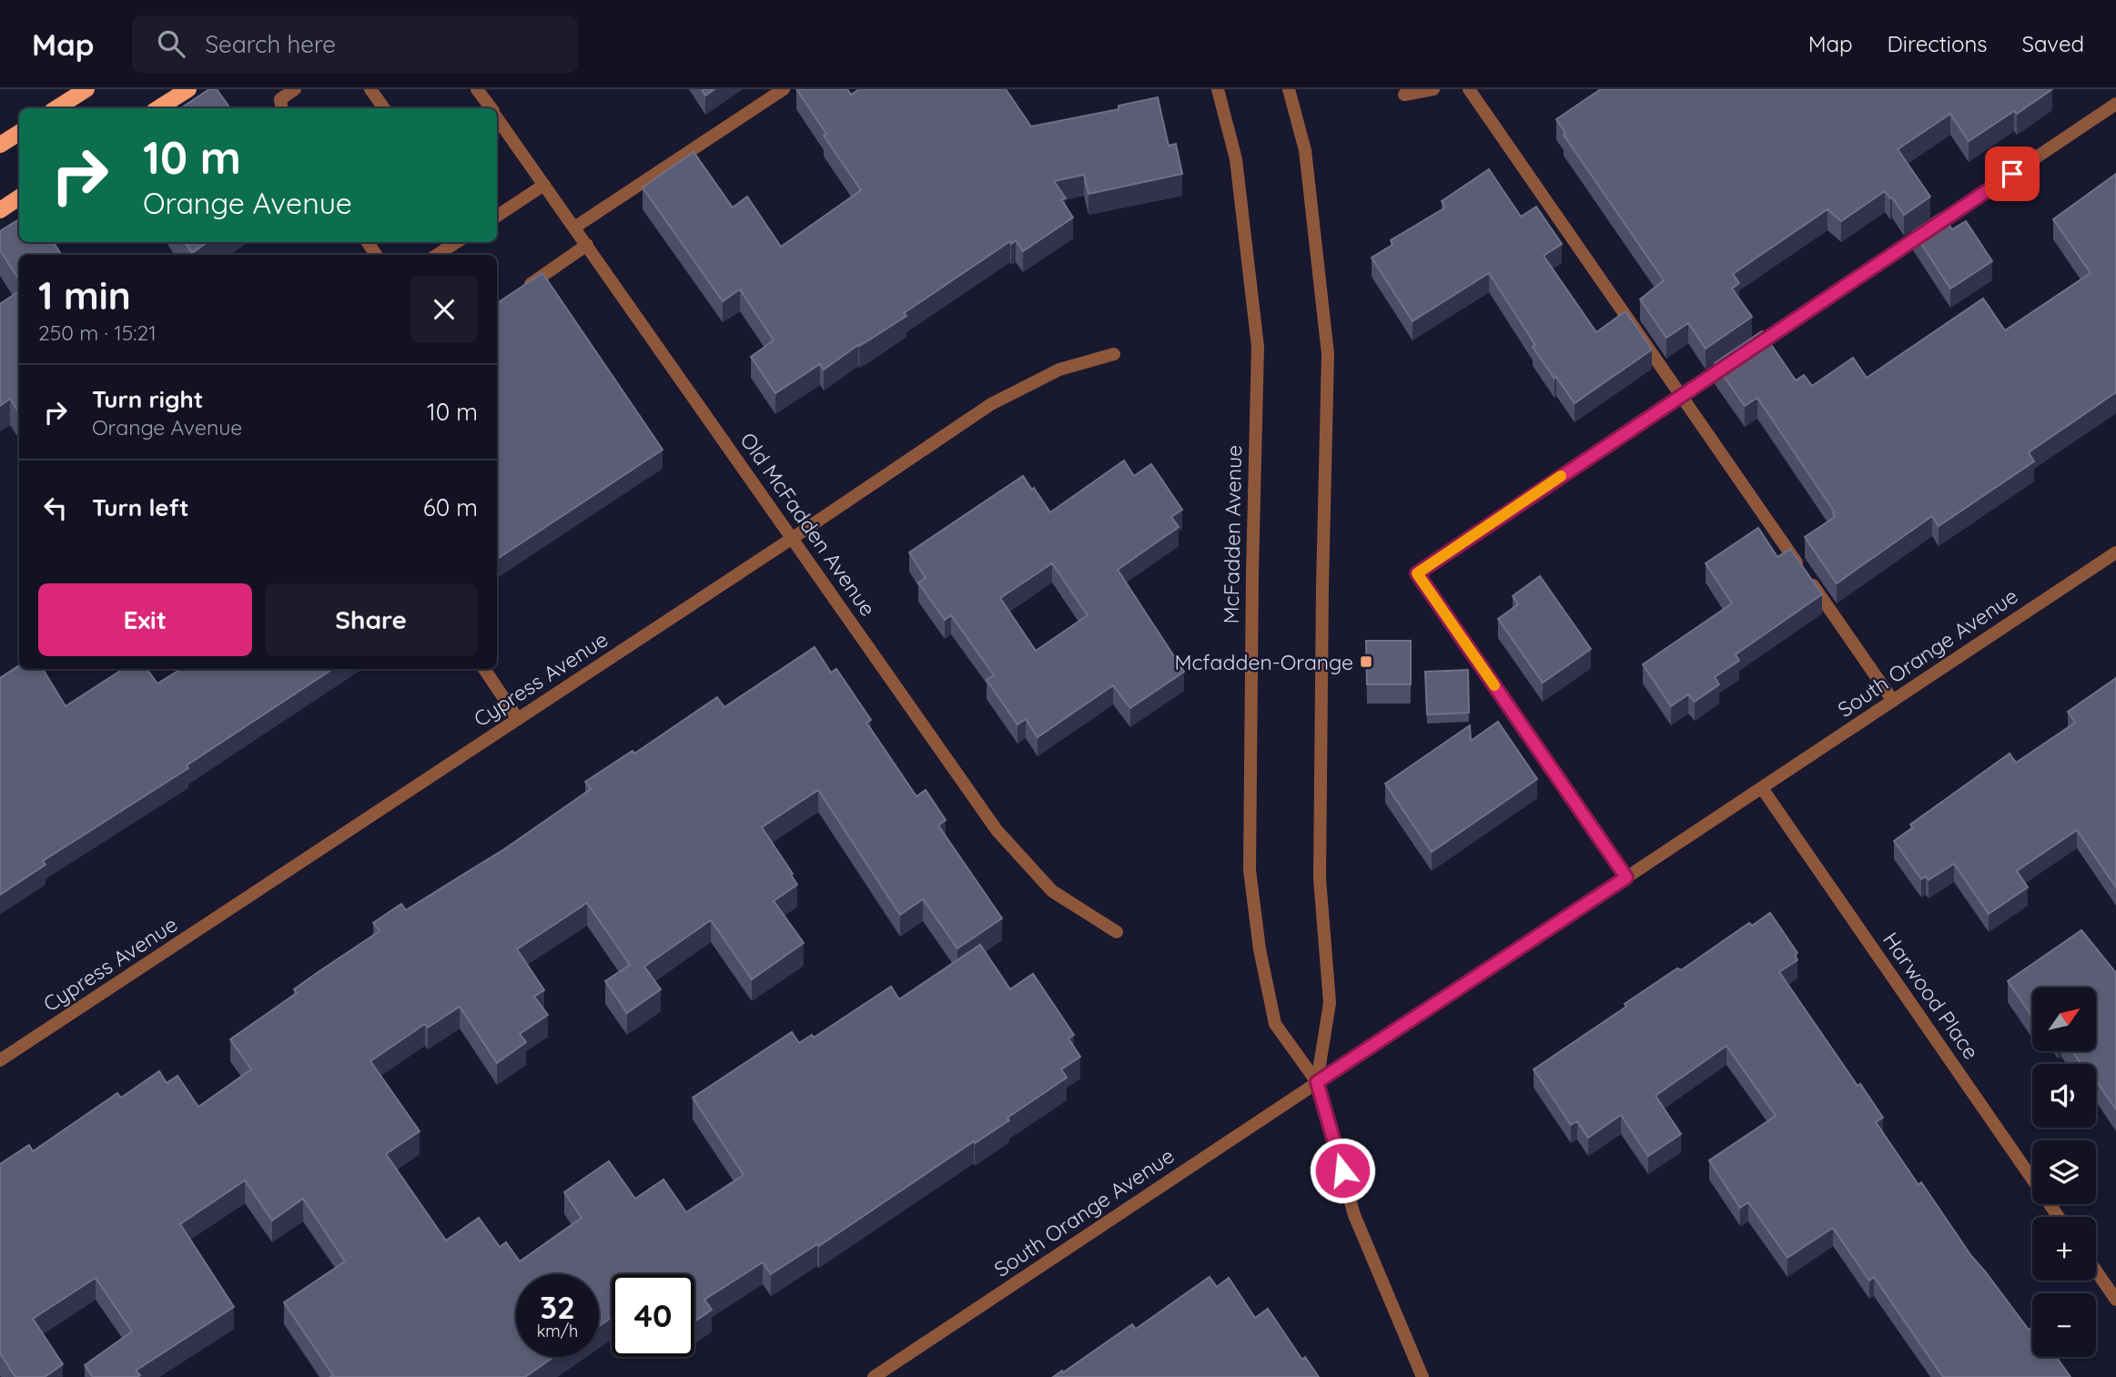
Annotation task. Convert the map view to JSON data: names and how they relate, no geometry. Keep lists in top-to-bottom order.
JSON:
{
  "streets": {
    "street": [
      "Old McFadden Avenue",
      "McFadden Avenue",
      "South Orange Avenue",
      "Cypress Avenue",
      "Harwood Place"
    ]
  },
  "crossings": [
    ["Old McFadden Avenue", "Cypress Avenue"],
    ["McFadden Avenue", "South Orange Avenue"],
    ["South Orange Avenue", "Harwood Place"]
  ],
  "places": {
    "transit": ["Mcfadden-Orange"]
  },
  "north": "top right",
  "page": {
    "header": "Map",
    "search": "Search here",
    "nav": ["Map", "Directions", "Saved"],
    "turn": ["10 m", "Orange Avenue"],
    "heading": ["1 min", "250 m · 15:21"],
    "list": [
      {
        "name": "Turn right",
        "note": "Orange Avenue",
        "value": "10 m"
      },
      {
        "name": "Turn left",
        "value": "60 m"
      }
    ],
    "buttons": ["Exit", "Share"],
    "map_buttons": ["+", "−"],
    "speed": "32 km/h",
    "limit": "40"
  }
}
